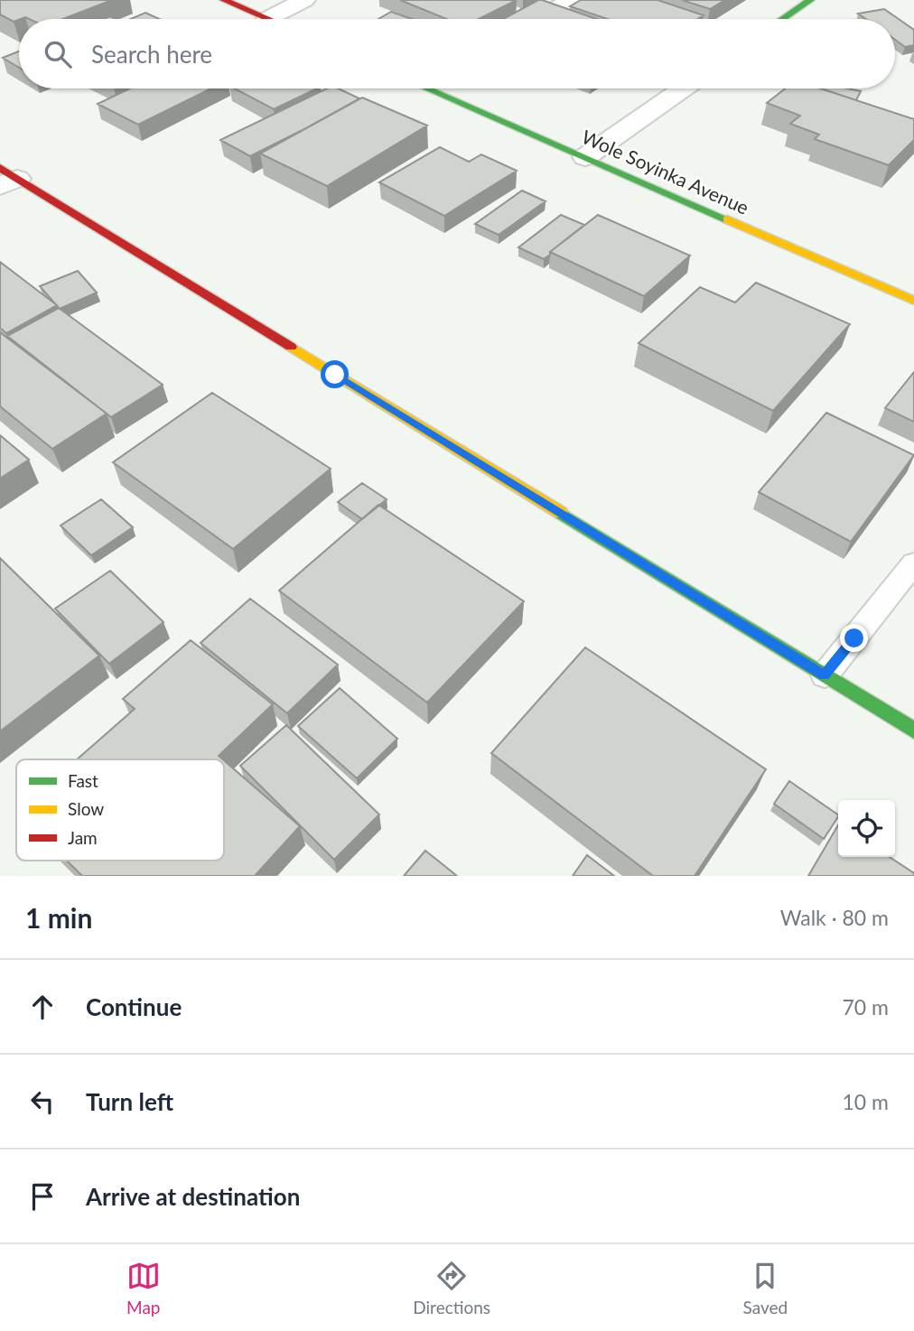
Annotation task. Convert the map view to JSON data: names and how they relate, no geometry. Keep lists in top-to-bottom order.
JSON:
{
  "streets": {
    "street": ["Wole Soyinka Avenue"]
  },
  "legend": ["Fast", "Slow", "Jam"],
  "page": {
    "search": "Search here",
    "heading": ["1 min", "Walk · 80 m"],
    "list": [
      ["Continue", "70 m"],
      ["Turn left", "10 m"],
      "Arrive at destination"
    ],
    "nav": ["Map", "Directions", "Saved"]
  }
}
